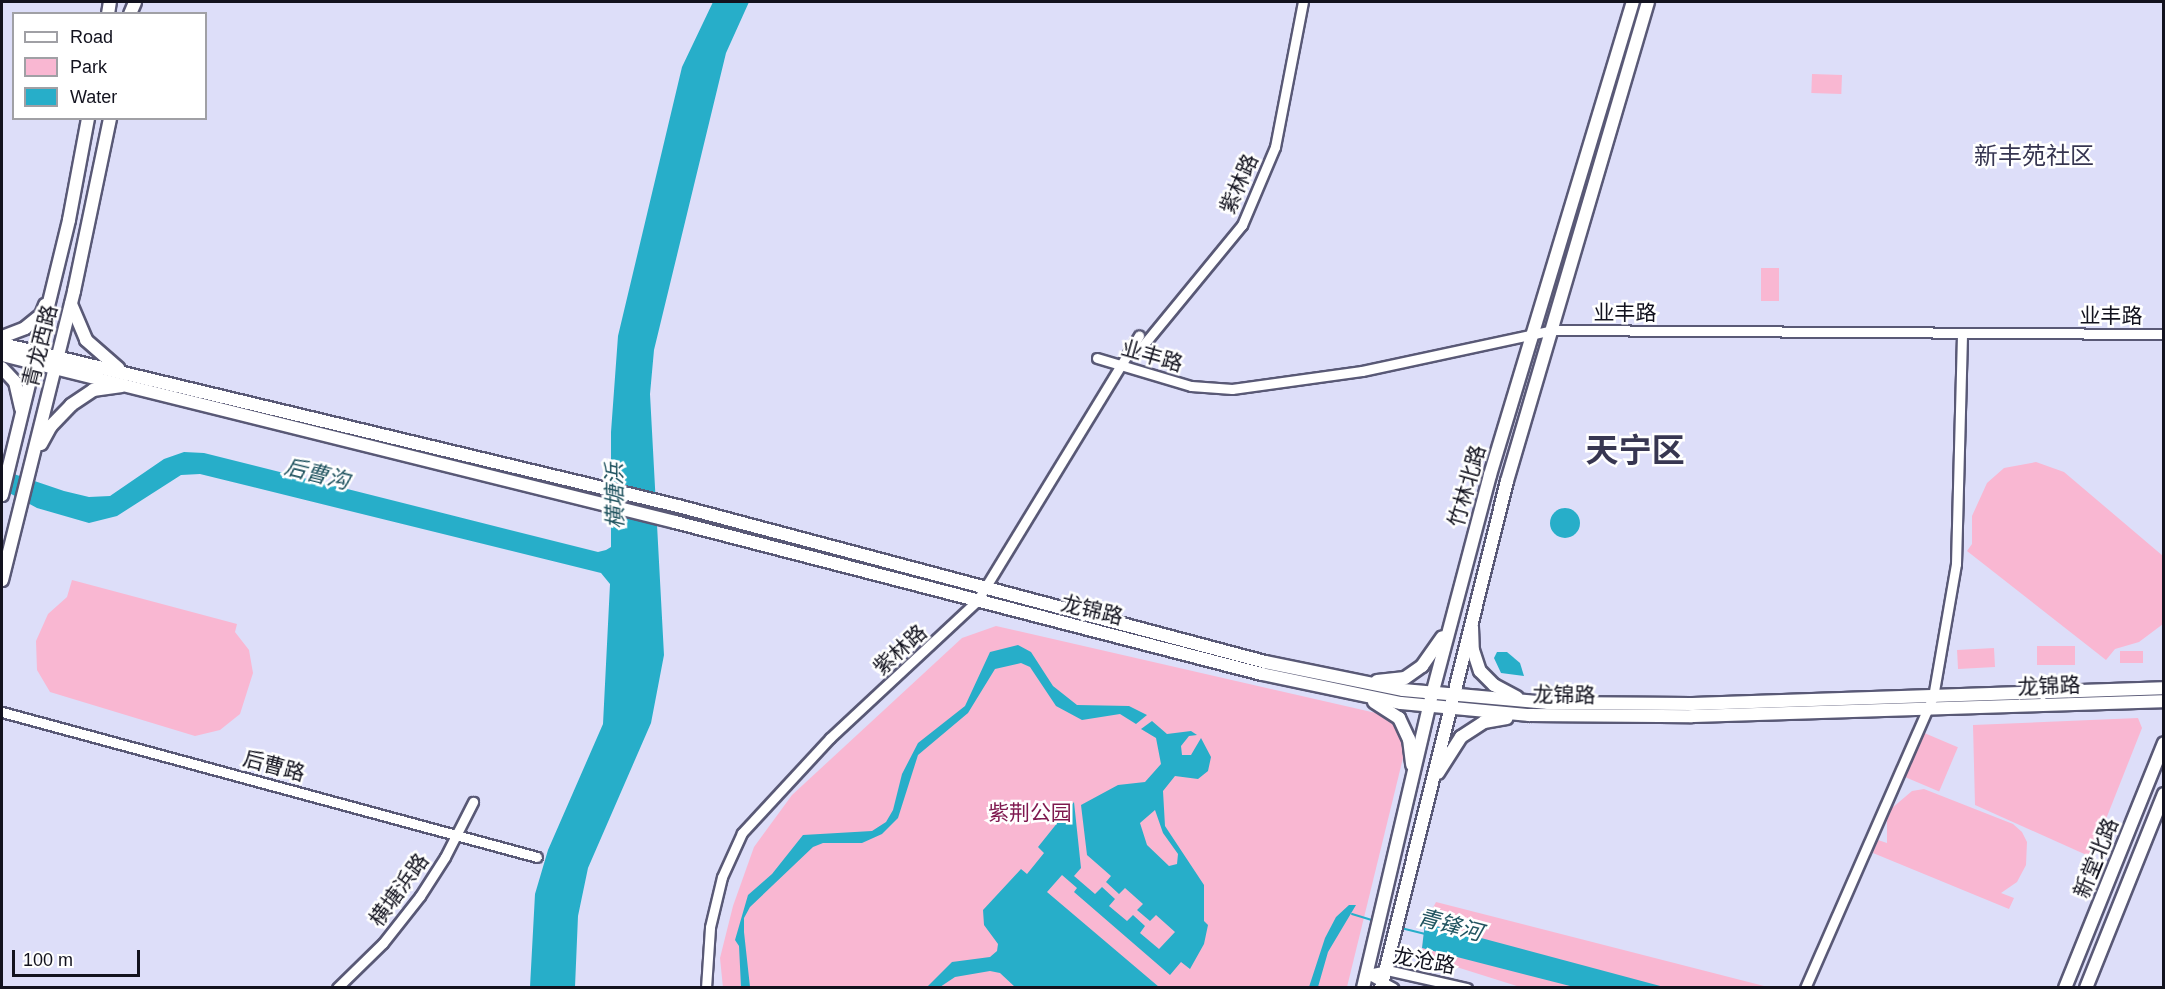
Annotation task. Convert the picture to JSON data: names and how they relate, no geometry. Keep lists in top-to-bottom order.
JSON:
{
  "streets": {
    "main road": [
      "青龙西路",
      "竹林北路",
      "龙锦路",
      "新堂北路"
    ],
    "street": [
      "紫林路",
      "业丰路",
      "后曹路",
      "横塘浜路",
      "龙沧路"
    ]
  },
  "crossings": [
    ["紫林路", "业丰路"],
    ["紫林路", "龙锦路"],
    ["业丰路", "竹林北路"],
    ["青龙西路", "龙锦路"],
    ["竹林北路", "龙锦路"],
    ["竹林北路", "龙沧路"],
    ["后曹路", "横塘浜路"]
  ],
  "districts": ["新丰苑社区", "天宁区"],
  "water": ["后曹沟", "横塘浜", "青锋河"],
  "parks": ["紫荆公园"],
  "legend": ["Road", "Park", "Water"],
  "scale_bar": "100 m"
}
